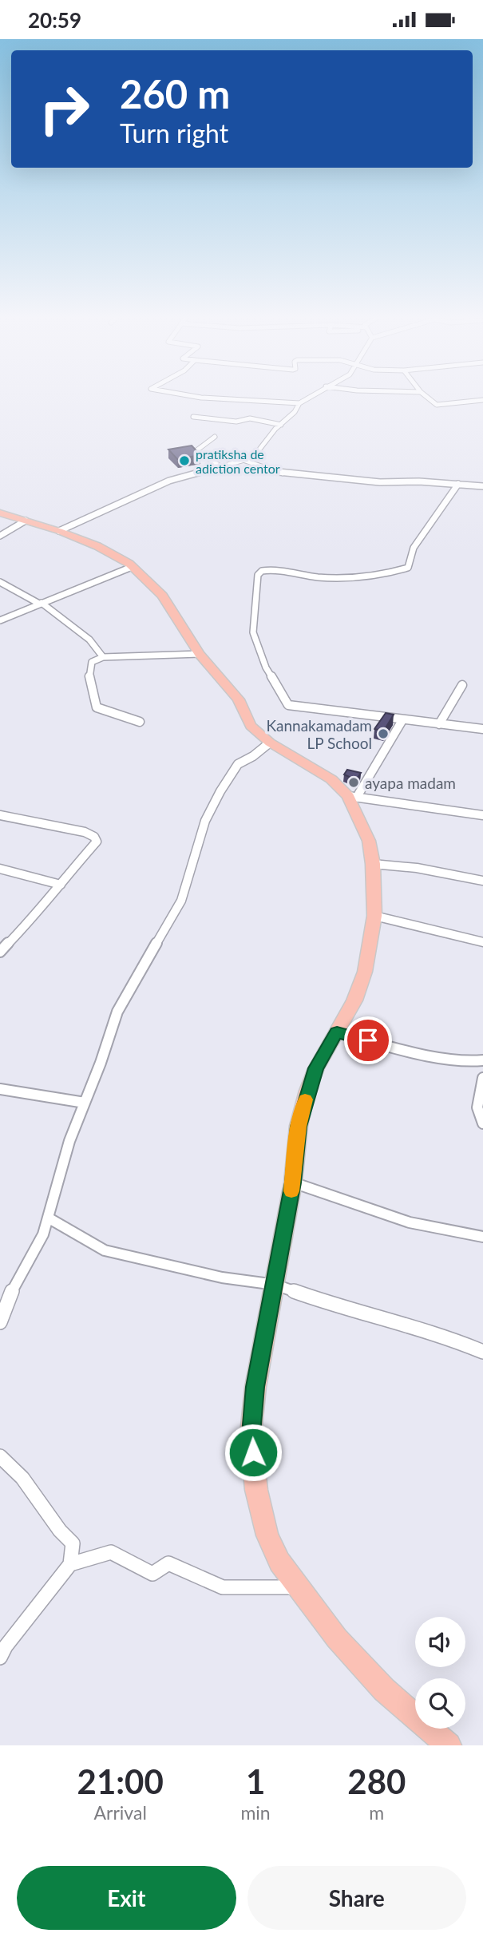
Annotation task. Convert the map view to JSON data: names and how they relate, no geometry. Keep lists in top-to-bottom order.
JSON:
{
  "places": ["pratiksha de adiction centor", "Kannakamadam LP School", "ayapa madam"],
  "page": {
    "status": "20:59",
    "turn": ["260 m", "Turn right"],
    "eta": [
      "21:00",
      "Arrival",
      "1",
      "min",
      "280",
      "m"
    ],
    "buttons": ["Exit", "Share"]
  }
}
